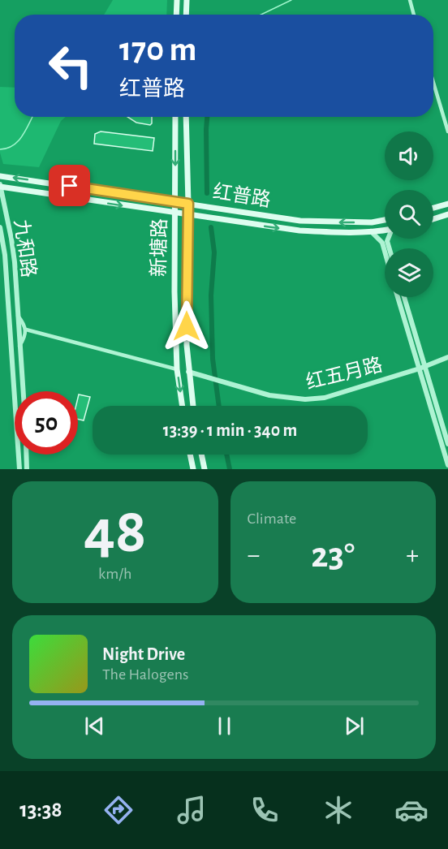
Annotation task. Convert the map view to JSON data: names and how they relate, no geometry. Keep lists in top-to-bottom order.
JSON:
{
  "streets": {
    "main road": ["红普路", "新塘路"],
    "street": ["九和路", "红五月路"]
  },
  "crossings": [
    ["红普路", "新塘路"],
    ["红普路", "九和路"],
    ["新塘路", "红五月路"]
  ],
  "page": {
    "turn": ["170 m", "红普路"],
    "limit": "50",
    "trip": "13:39 · 1 min · 340 m",
    "tile": [
      ["48", "km/h"],
      "Climate"
    ],
    "heat": ["−", "23°", "+"],
    "song": ["Night Drive", "The Halogens"],
    "tabs": "13:38"
  }
}
